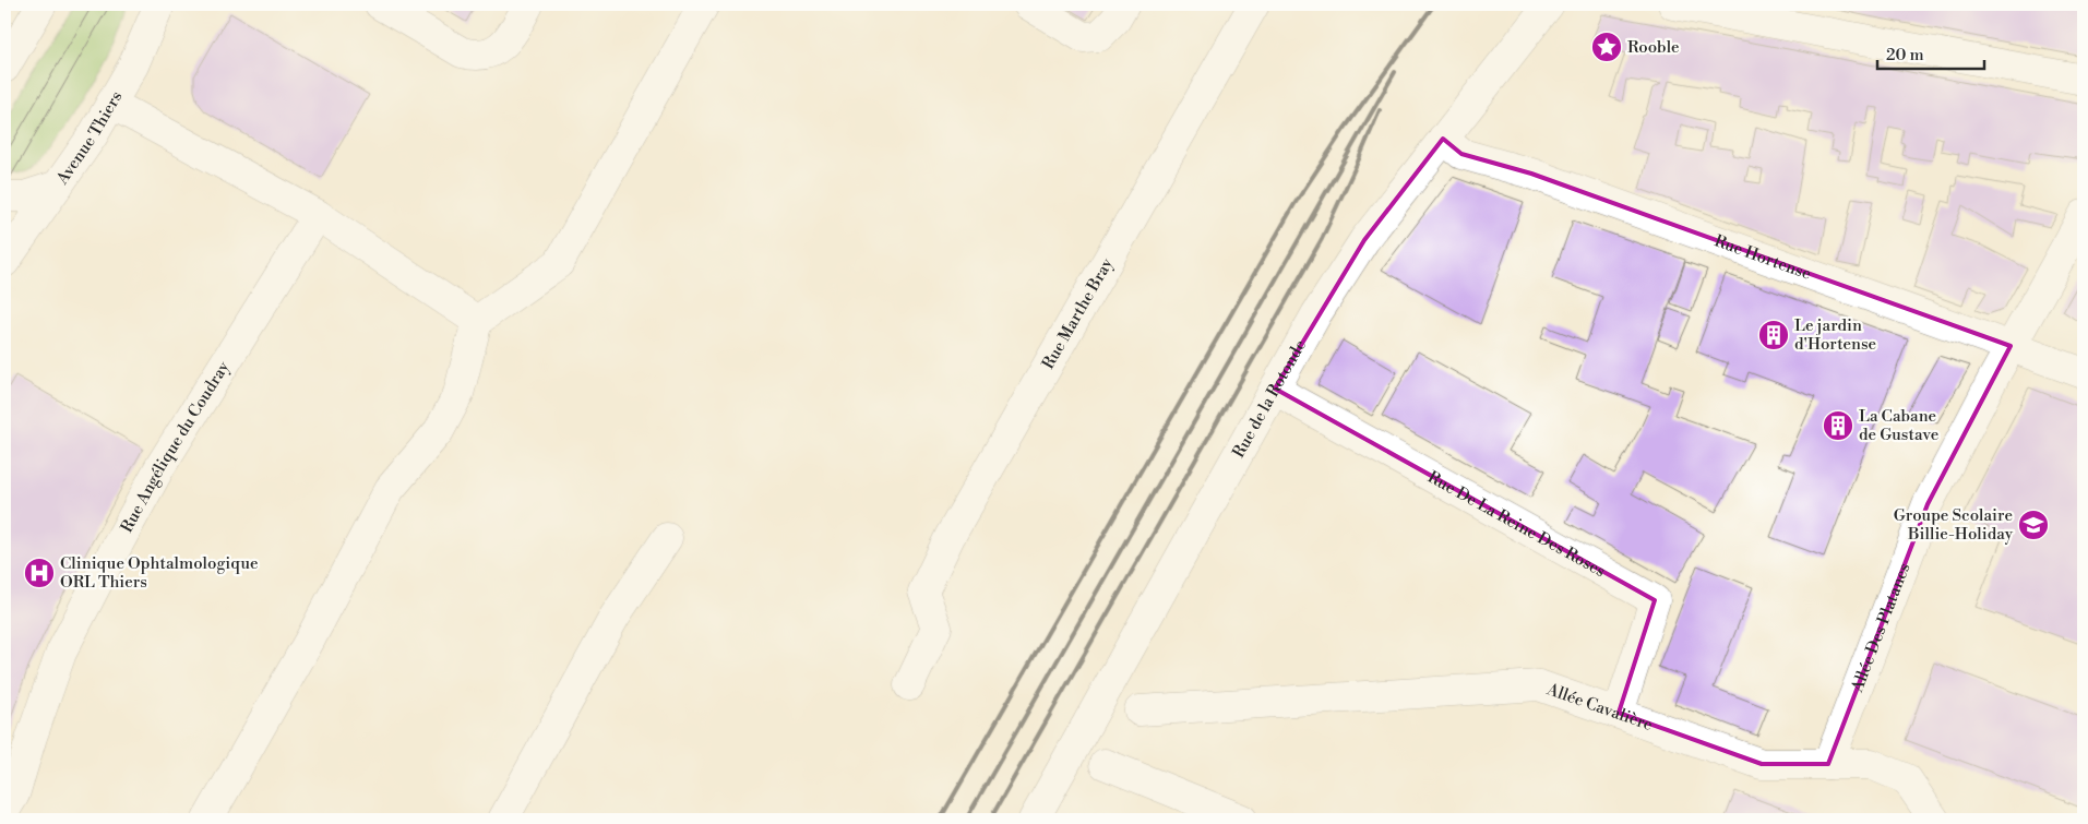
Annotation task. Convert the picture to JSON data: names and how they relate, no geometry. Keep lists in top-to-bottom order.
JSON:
{
  "streets": {
    "street": [
      "Avenue Thiers",
      "Rue Hortense",
      "Rue Marthe Bray",
      "Rue de la Rotonde",
      "Rue Angélique du Coudray",
      "Rue De La Reine Des Roses",
      "Allée Des Platanes",
      "Allée Cavalière"
    ]
  },
  "crossings": [
    ["Rue Hortense", "Rue de la Rotonde"],
    ["Rue Hortense", "Allée Des Platanes"],
    ["Rue de la Rotonde", "Rue De La Reine Des Roses"],
    ["Rue De La Reine Des Roses", "Allée Cavalière"],
    ["Allée Des Platanes", "Allée Cavalière"]
  ],
  "places": {
    "place": ["Rooble"],
    "building": ["Le jardin d'Hortense", "La Cabane de Gustave"],
    "school or university": ["Groupe Scolaire Billie-Holiday"],
    "hospital": ["Clinique Ophtalmologique ORL Thiers"]
  },
  "scale_bar": "20 m"
}
